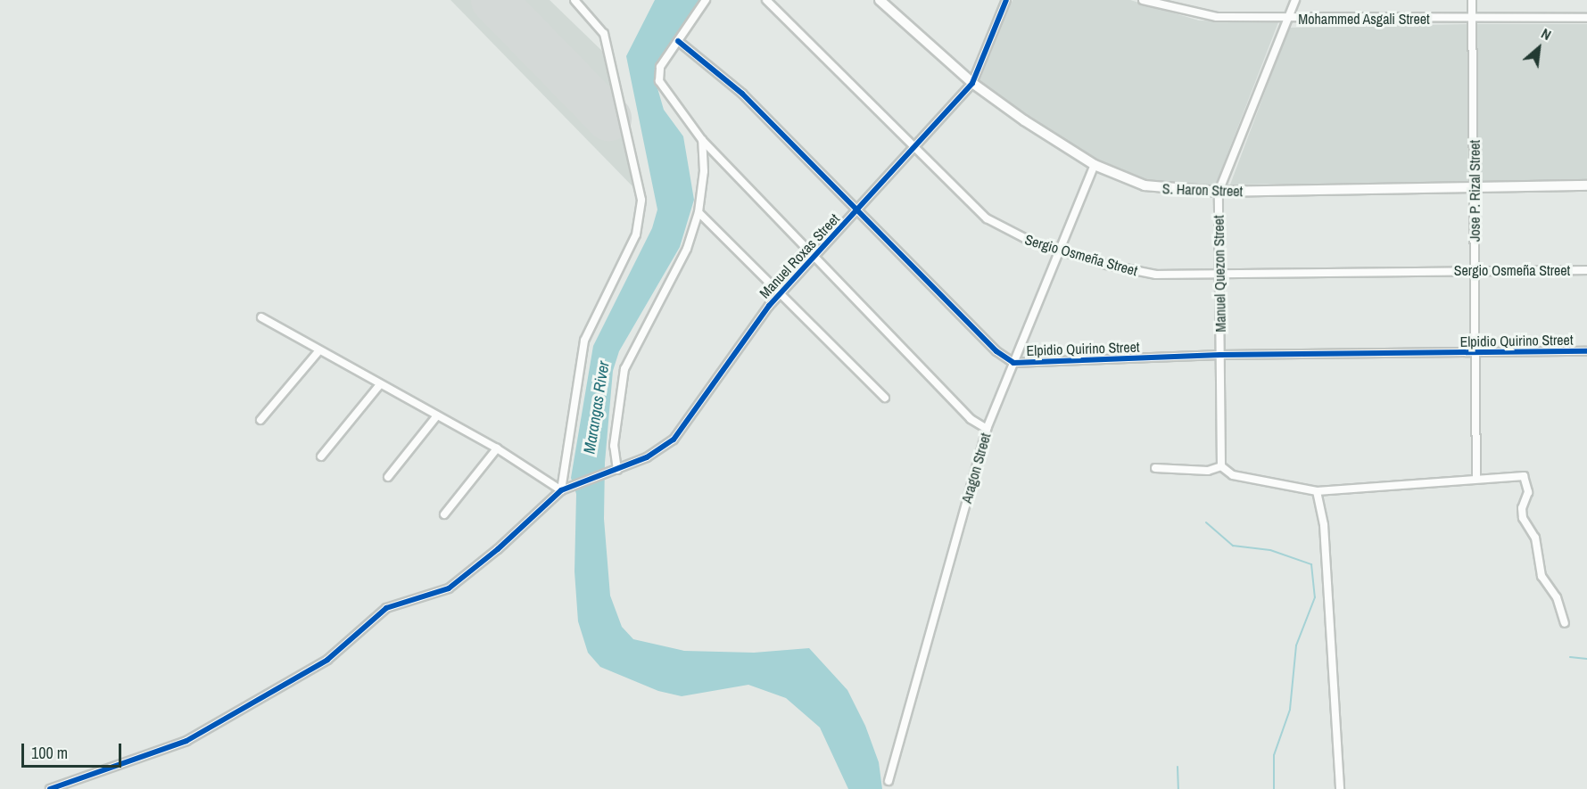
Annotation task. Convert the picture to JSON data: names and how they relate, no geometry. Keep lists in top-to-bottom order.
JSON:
{
  "streets": {
    "street": [
      "Mohammed Asgali Street",
      "S. Haron Street",
      "Jose P. Rizal Street",
      "Sergio Osmeña Street",
      "Manuel Roxas Street",
      "Manuel Quezon Street",
      "Elpidio Quirino Street",
      "Aragon Street"
    ]
  },
  "crossings": [
    ["Mohammed Asgali Street", "Jose P. Rizal Street"],
    ["Mohammed Asgali Street", "Manuel Quezon Street"],
    ["S. Haron Street", "Jose P. Rizal Street"],
    ["S. Haron Street", "Manuel Roxas Street"],
    ["S. Haron Street", "Manuel Quezon Street"],
    ["S. Haron Street", "Aragon Street"],
    ["Jose P. Rizal Street", "Sergio Osmeña Street"],
    ["Jose P. Rizal Street", "Elpidio Quirino Street"],
    ["Sergio Osmeña Street", "Manuel Roxas Street"],
    ["Sergio Osmeña Street", "Manuel Quezon Street"],
    ["Sergio Osmeña Street", "Aragon Street"],
    ["Manuel Roxas Street", "Elpidio Quirino Street"],
    ["Manuel Quezon Street", "Elpidio Quirino Street"],
    ["Elpidio Quirino Street", "Aragon Street"]
  ],
  "water": ["Marangas River"],
  "scale_bar": "100 m",
  "north": "top right"
}
